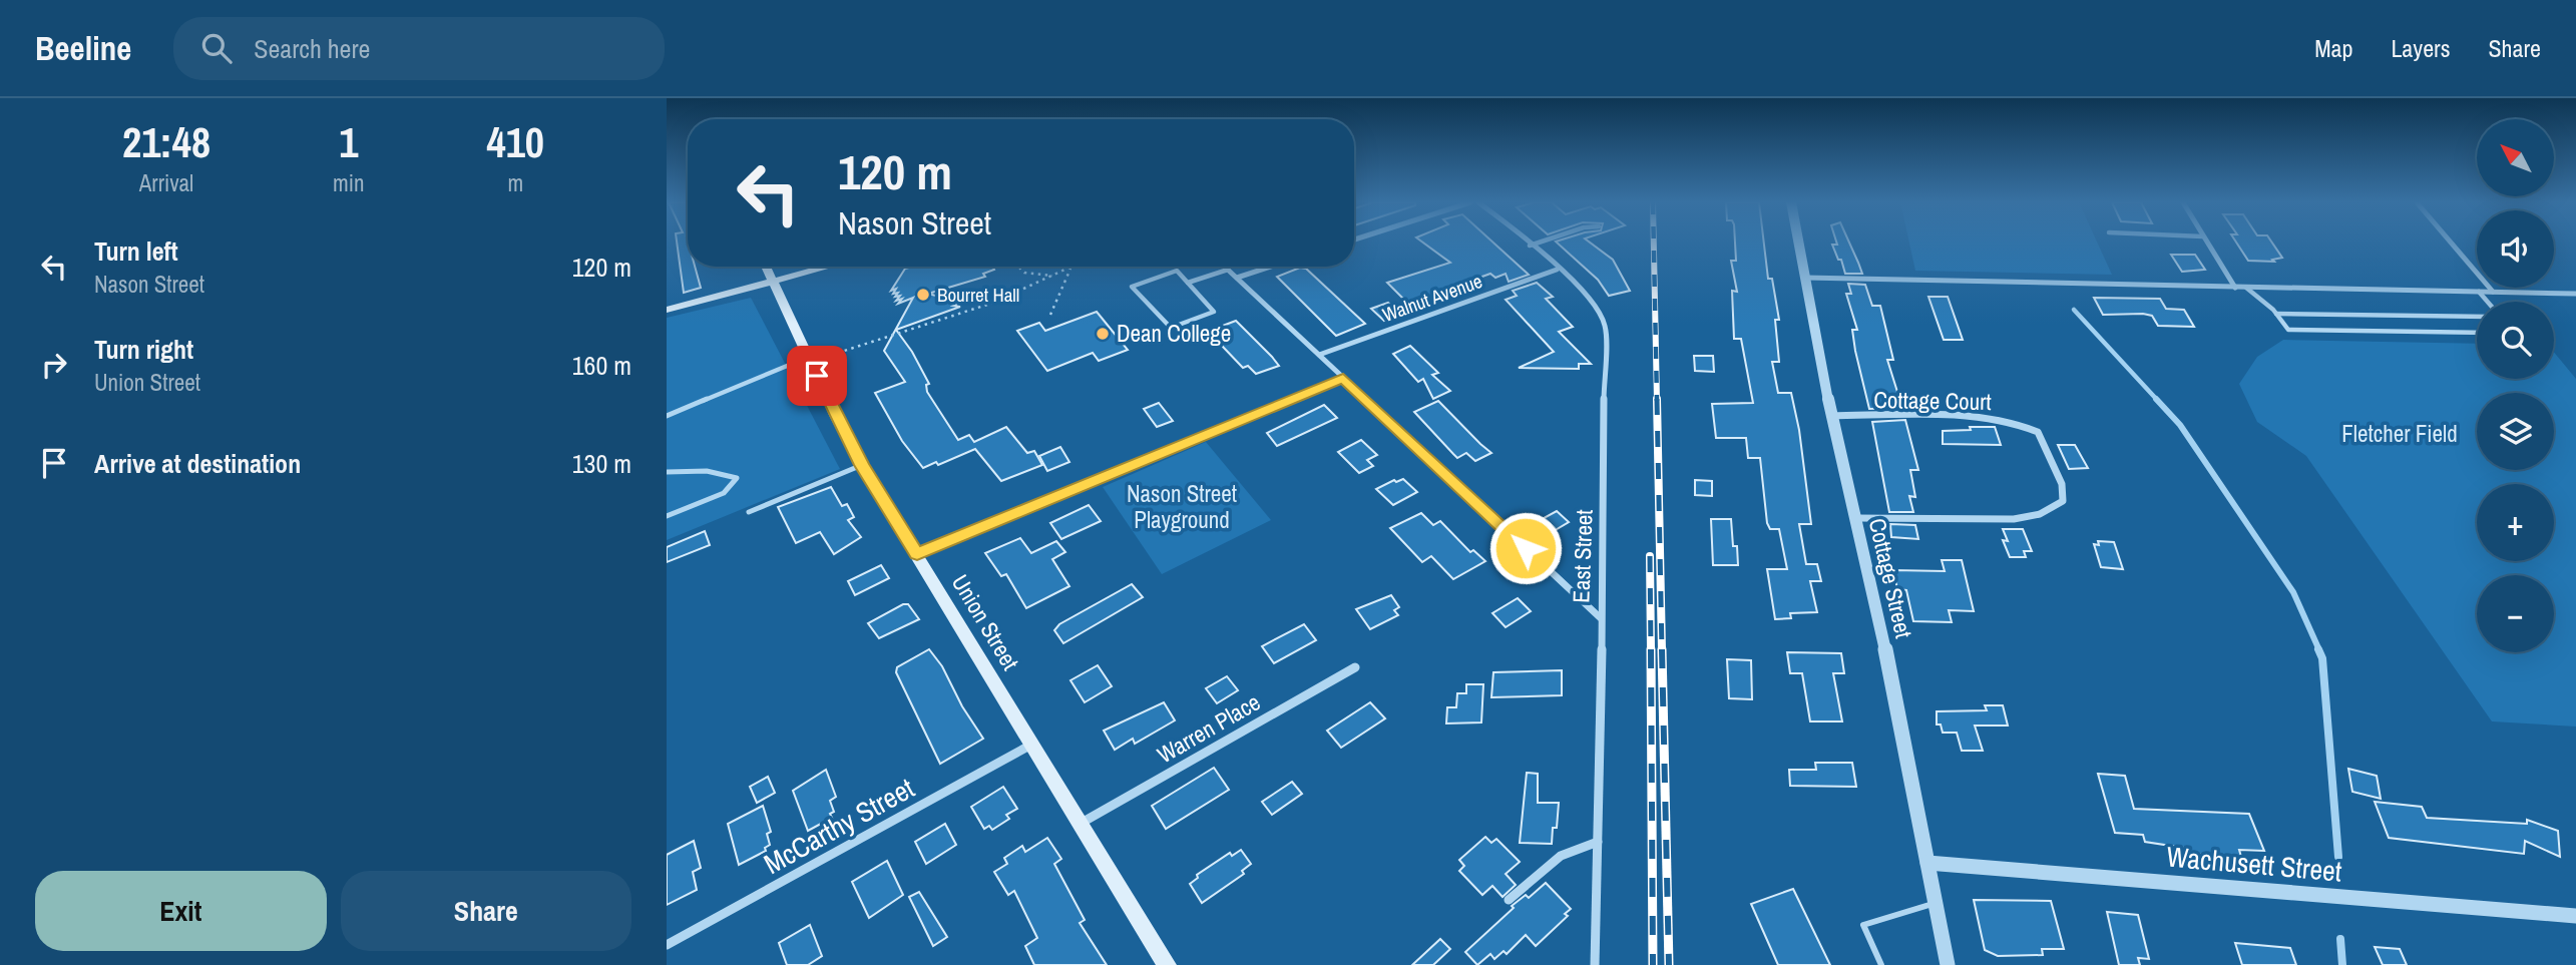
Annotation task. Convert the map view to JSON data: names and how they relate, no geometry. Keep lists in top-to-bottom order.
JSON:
{
  "streets": {
    "main road": ["Union Street"],
    "street": [
      "Walnut Avenue",
      "Cottage Court",
      "East Street",
      "Cottage Street",
      "Warren Place",
      "McCarthy Street",
      "Wachusett Street"
    ]
  },
  "crossings": [
    ["Walnut Avenue", "East Street"],
    ["Cottage Court", "Cottage Street"],
    ["Cottage Street", "Wachusett Street"],
    ["Union Street", "Warren Place"],
    ["Union Street", "McCarthy Street"]
  ],
  "parks": ["Fletcher Field", "Nason Street Playground"],
  "places": ["Bourret Hall", "Dean College"],
  "north": "top left",
  "page": {
    "header": "Beeline",
    "search": "Search here",
    "nav": ["Map", "Layers", "Share"],
    "eta": [
      "21:48",
      "Arrival",
      "1",
      "min",
      "410",
      "m"
    ],
    "map_buttons": ["+", "−"],
    "turn": ["120 m", "Nason Street"],
    "list": [
      {
        "name": "Turn left",
        "note": "Nason Street",
        "value": "120 m"
      },
      {
        "name": "Turn right",
        "note": "Union Street",
        "value": "160 m"
      },
      {
        "name": "Arrive at destination",
        "value": "130 m"
      }
    ],
    "buttons": ["Exit", "Share"]
  }
}
